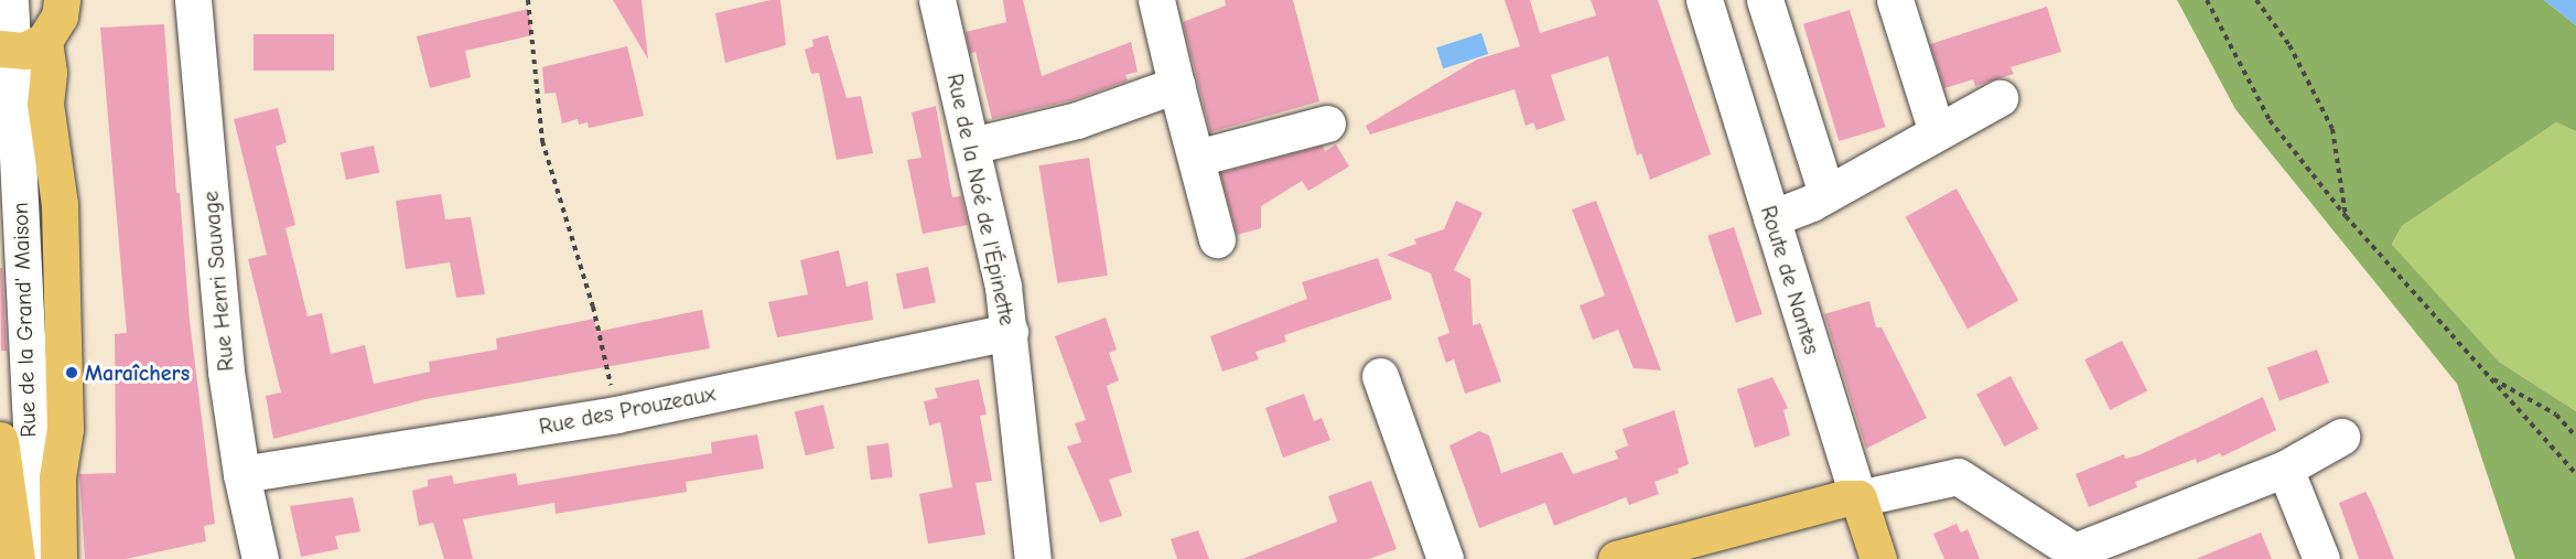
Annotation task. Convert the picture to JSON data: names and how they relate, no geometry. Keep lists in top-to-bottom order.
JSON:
{
  "streets": {
    "main road": ["Route de Nantes", "Rue de la Grand' Maison"],
    "street": ["Rue de la Noé de l'Épinette", "Rue Henri Sauvage", "Rue des Prouzeaux"]
  },
  "crossings": [
    ["Rue de la Noé de l'Épinette", "Rue des Prouzeaux"],
    ["Rue Henri Sauvage", "Rue des Prouzeaux"]
  ],
  "places": ["Maraîchers"]
}
